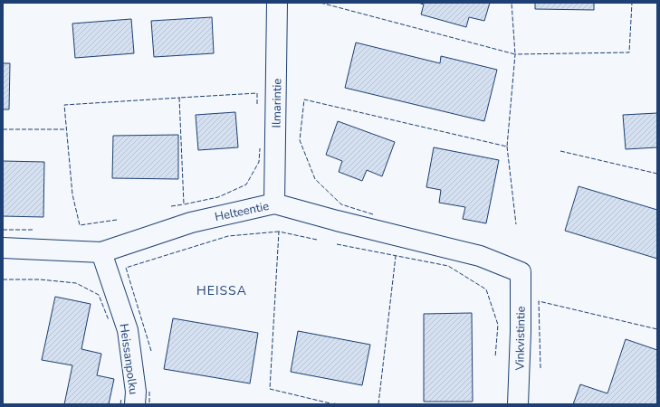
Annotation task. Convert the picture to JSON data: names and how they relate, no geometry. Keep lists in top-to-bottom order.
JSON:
{
  "streets": {
    "street": [
      "Ilmarintie",
      "Helteentie",
      "Vinkvistintie",
      "Heissanpolku"
    ]
  },
  "crossings": [
    ["Ilmarintie", "Helteentie"],
    ["Helteentie", "Vinkvistintie"],
    ["Helteentie", "Heissanpolku"]
  ],
  "districts": ["HEISSA"]
}
